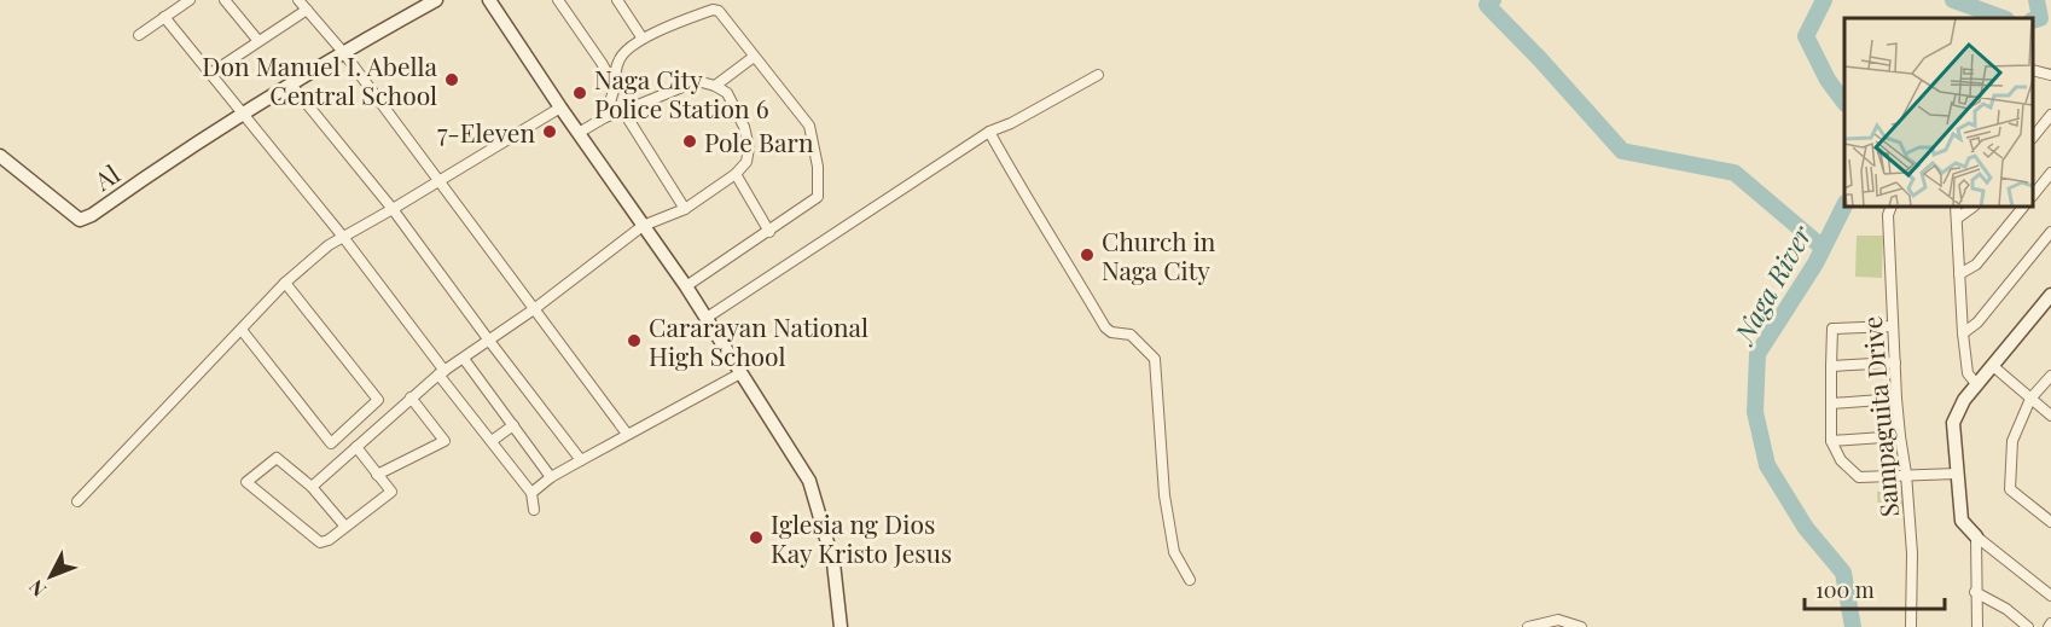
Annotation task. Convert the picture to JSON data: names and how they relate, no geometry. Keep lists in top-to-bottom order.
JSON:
{
  "streets": {
    "street": ["Al", "Sampaguita Drive"]
  },
  "water": ["Naga River"],
  "places": [
    "Don Manuel I. Abella Central School",
    "Naga City Police Station 6",
    "7-Eleven",
    "Pole Barn",
    "Church in Naga City",
    "Cararayan National High School",
    "Iglesia ng Dios Kay Kristo Jesus"
  ],
  "scale_bar": "100 m",
  "north": "bottom left"
}
